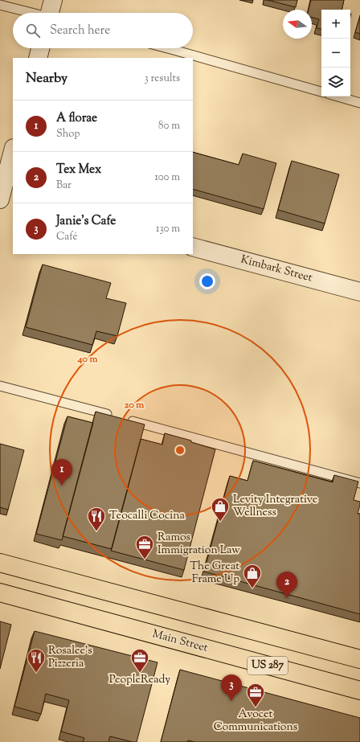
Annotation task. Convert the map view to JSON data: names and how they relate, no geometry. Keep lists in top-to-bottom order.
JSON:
{
  "streets": {
    "highway": ["Main Street", "US 287"],
    "street": ["Kimbark Street"]
  },
  "places": {
    "shop": ["Levity Integrative Wellness", "The Great Frame Up"],
    "restaurant": ["Teocalli Cocina", "Rosalee's Pizzeria"],
    "office": ["Ramos Immigration Law", "PeopleReady", "Avocet Communications"]
  },
  "north": "left",
  "page": {
    "map_buttons": ["+", "−"],
    "search": "Search here",
    "heading": ["Nearby", "3 results"],
    "list": [
      {
        "mark": "1",
        "name": "A florae",
        "note": "Shop",
        "value": "80 m"
      },
      {
        "mark": "2",
        "name": "Tex Mex",
        "note": "Bar",
        "value": "100 m"
      },
      {
        "mark": "3",
        "name": "Janie's Cafe",
        "note": "Café",
        "value": "130 m"
      }
    ],
    "pins": ["1", "2", "3"]
  },
  "rings": ["40 m", "20 m"]
}
